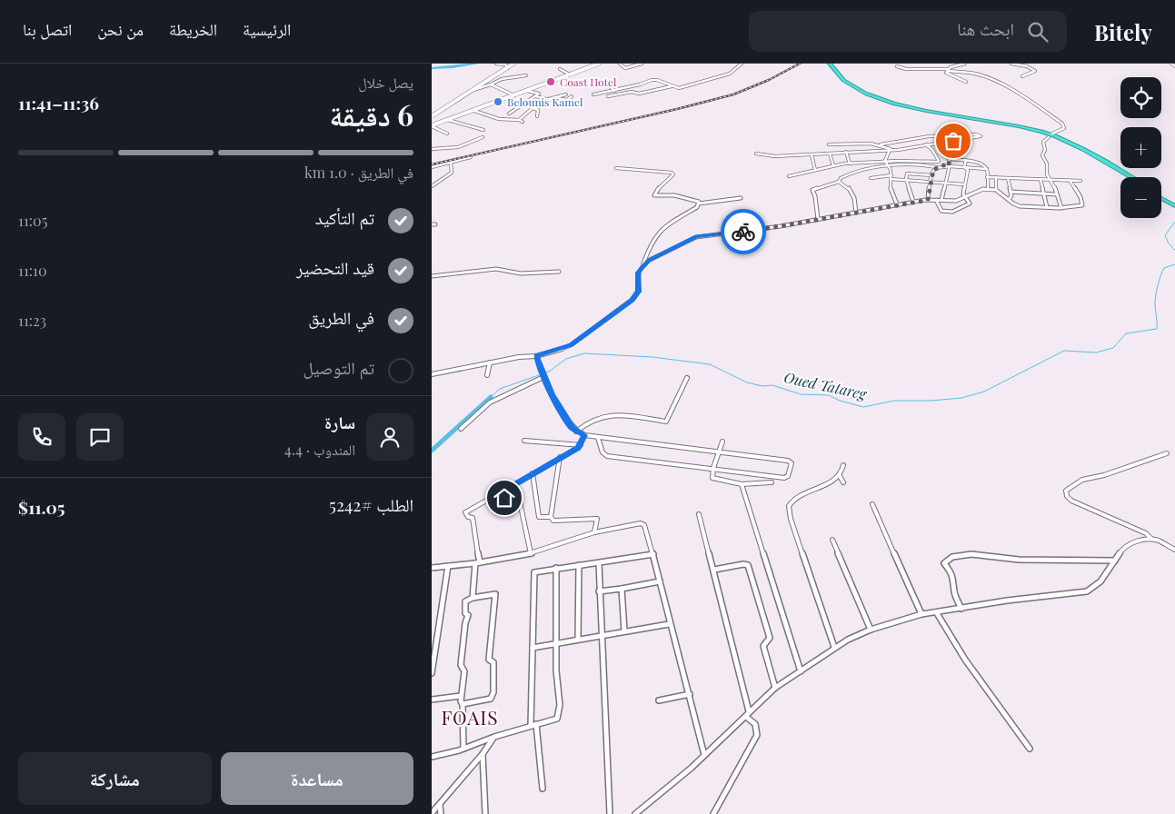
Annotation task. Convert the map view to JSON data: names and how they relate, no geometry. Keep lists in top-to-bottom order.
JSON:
{
  "districts": ["FOAIS"],
  "water": ["Oued Tatareg"],
  "places": ["Coast Hotel", "Belounis Kamel"],
  "page": {
    "header": "Bitely",
    "search": "ابحث هنا",
    "nav": [
      "الرئيسية",
      "الخريطة",
      "من نحن",
      "اتصل بنا"
    ],
    "heading": ["6 دقيقة", "يصل خلال", "11:36–11:41"],
    "panel": [
      "سارة",
      "المندوب · 4.4",
      "الطلب #5242",
      "$11.05"
    ],
    "map_buttons": ["+", "−"],
    "bar": "في الطريق · 1.0 km",
    "list": [
      ["تم التأكيد", "11:05"],
      ["قيد التحضير", "11:10"],
      ["في الطريق", "11:23"],
      "تم التوصيل"
    ],
    "buttons": ["مساعدة", "مشاركة"]
  }
}
